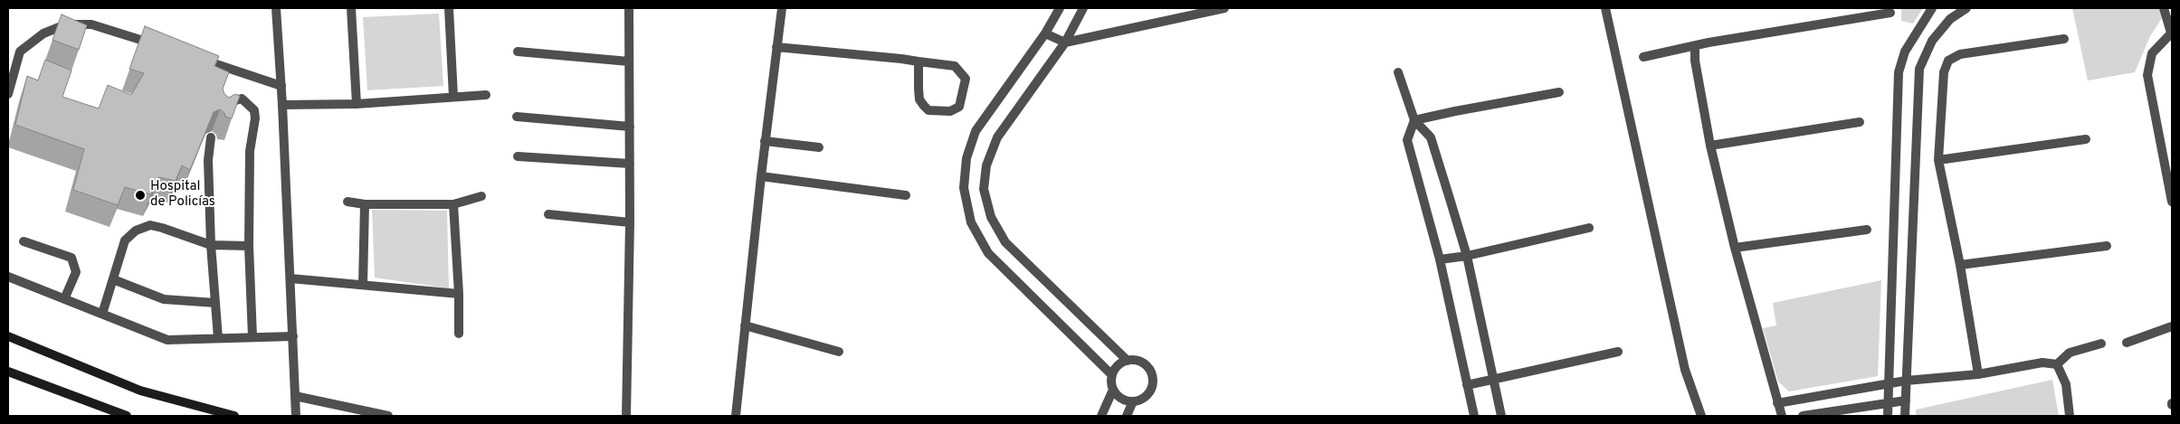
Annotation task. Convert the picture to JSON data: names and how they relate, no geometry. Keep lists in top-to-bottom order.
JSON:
{
  "places": ["Hospital de Policías"]
}
